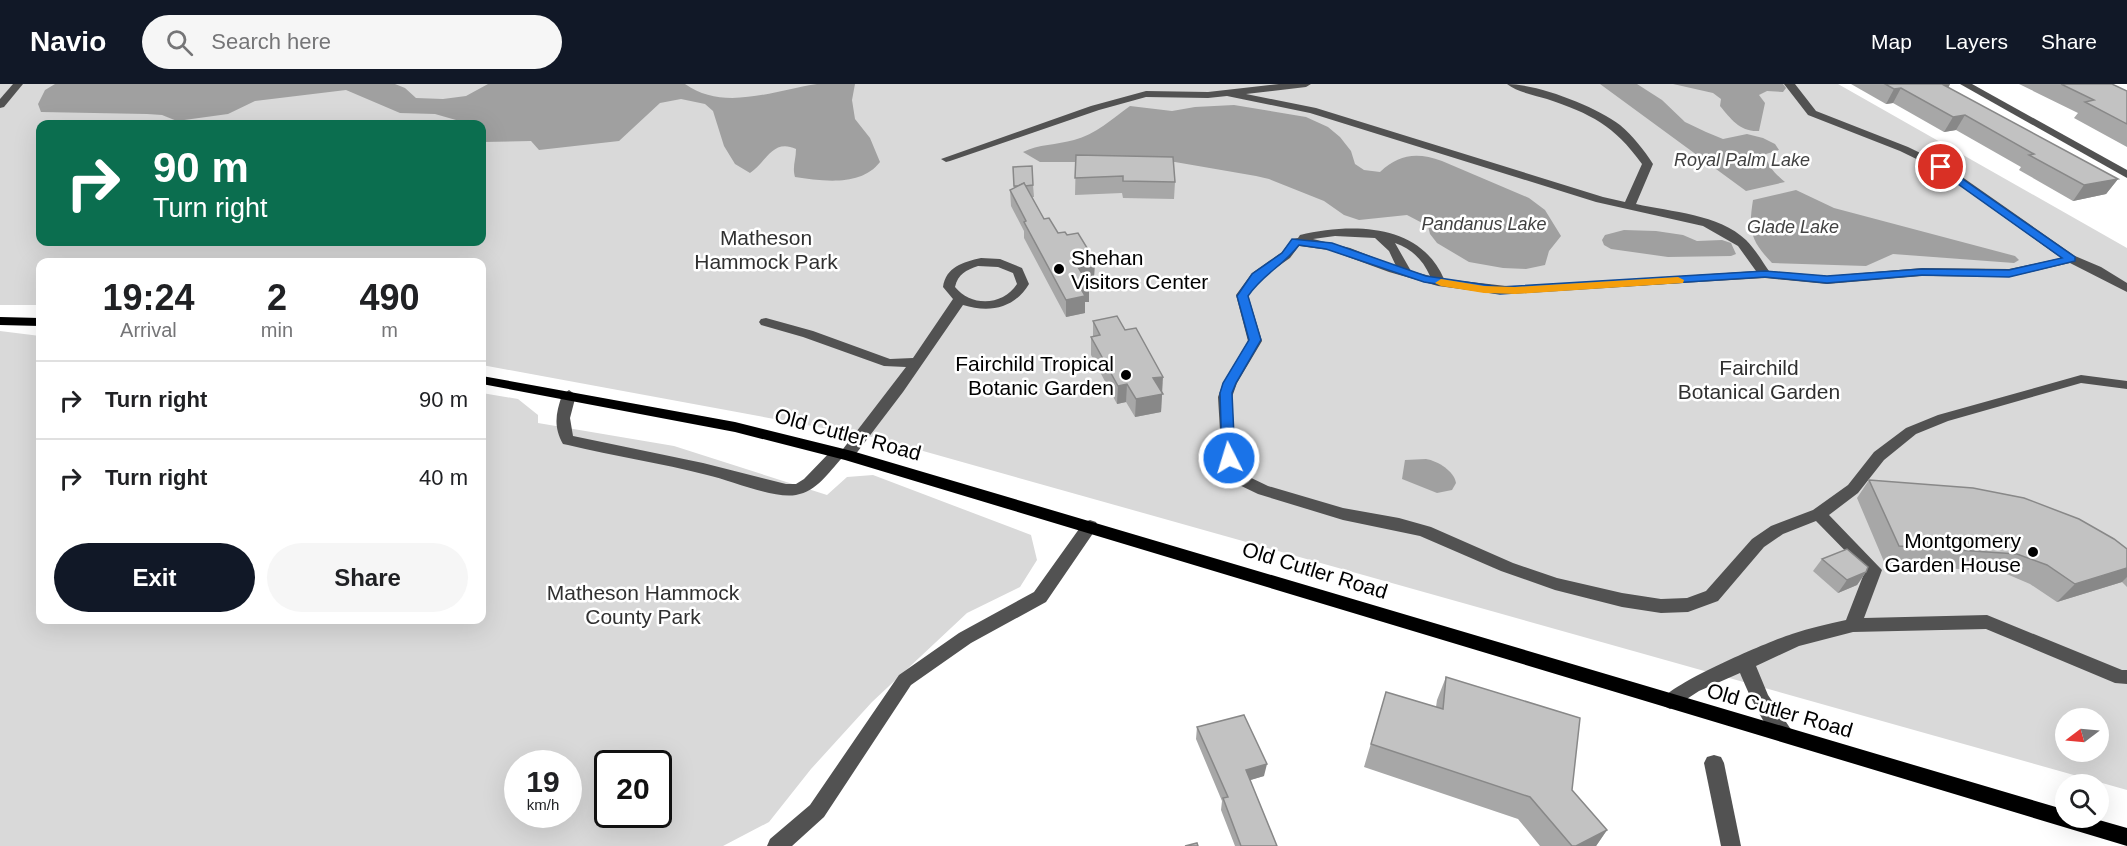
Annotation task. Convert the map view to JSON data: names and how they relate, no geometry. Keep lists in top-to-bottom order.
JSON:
{
  "streets": {
    "main road": ["Old Cutler Road"]
  },
  "water": ["Royal Palm Lake", "Pandanus Lake", "Glade Lake"],
  "parks": ["Matheson Hammock Park", "Fairchild Botanical Garden", "Matheson Hammock County Park"],
  "places": ["Shehan Visitors Center", "Fairchild Tropical Botanic Garden", "Montgomery Garden House"],
  "north": "left",
  "page": {
    "header": "Navio",
    "search": "Search here",
    "nav": ["Map", "Layers", "Share"],
    "turn": ["90 m", "Turn right"],
    "eta": [
      "19:24",
      "Arrival",
      "2",
      "min",
      "490",
      "m"
    ],
    "list": [
      {
        "name": "Turn right",
        "value": "90 m"
      },
      {
        "name": "Turn right",
        "value": "40 m"
      }
    ],
    "buttons": ["Exit", "Share"],
    "speed": "19 km/h",
    "limit": "20"
  }
}
